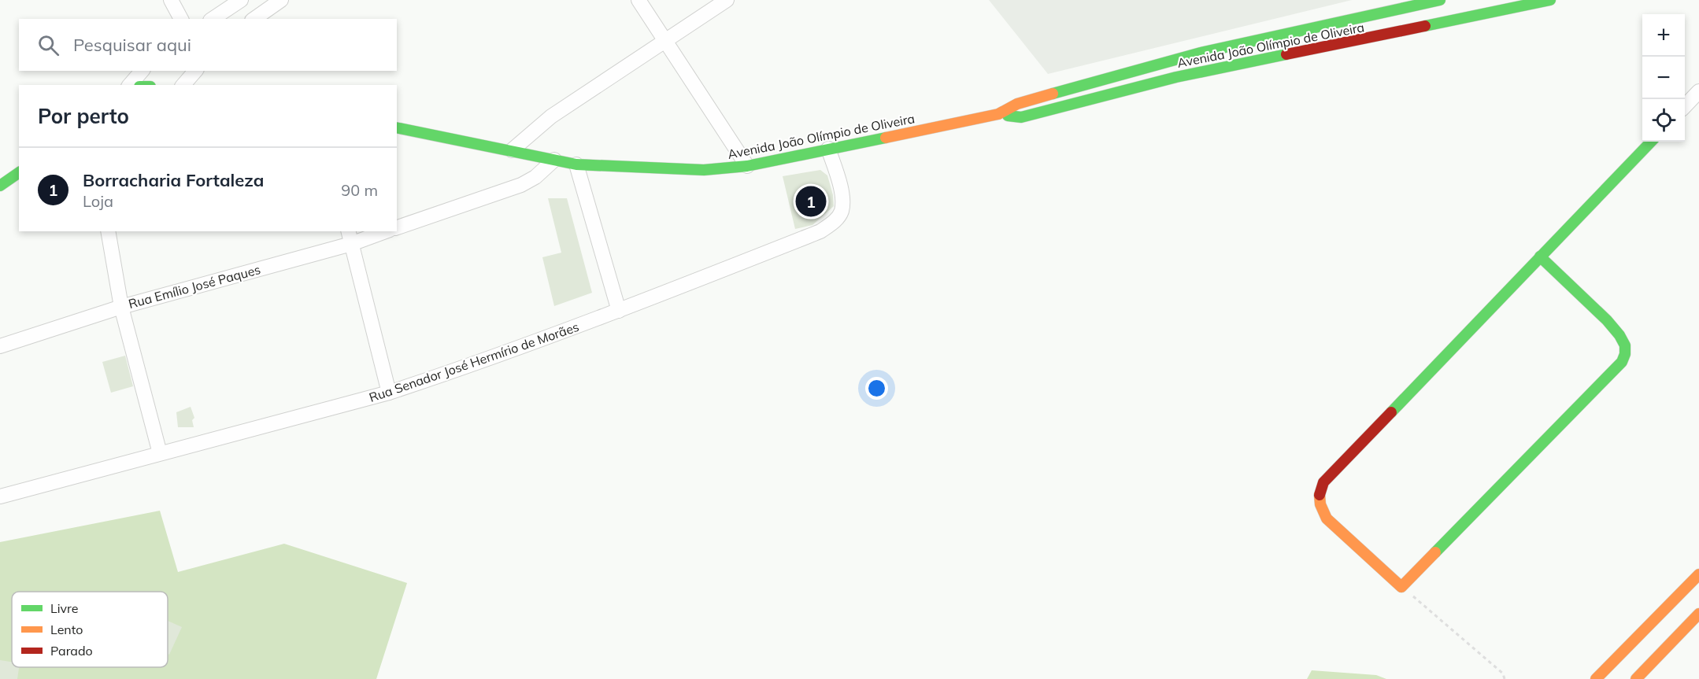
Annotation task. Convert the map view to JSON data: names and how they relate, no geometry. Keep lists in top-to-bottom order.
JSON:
{
  "streets": {
    "main road": ["Avenida João Olímpio de Oliveira"],
    "street": ["Rua Emílio José Paques", "Rua Senador José Hermírio de Morães"]
  },
  "crossings": [
    ["Avenida João Olímpio de Oliveira", "Rua Senador José Hermírio de Morães"]
  ],
  "legend": ["Livre", "Lento", "Parado"],
  "page": {
    "map_buttons": ["+", "−"],
    "search": "Pesquisar aqui",
    "heading": "Por perto",
    "list": [
      {
        "mark": "1",
        "name": "Borracharia Fortaleza",
        "note": "Loja",
        "value": "90 m"
      }
    ],
    "pins": "1"
  }
}
